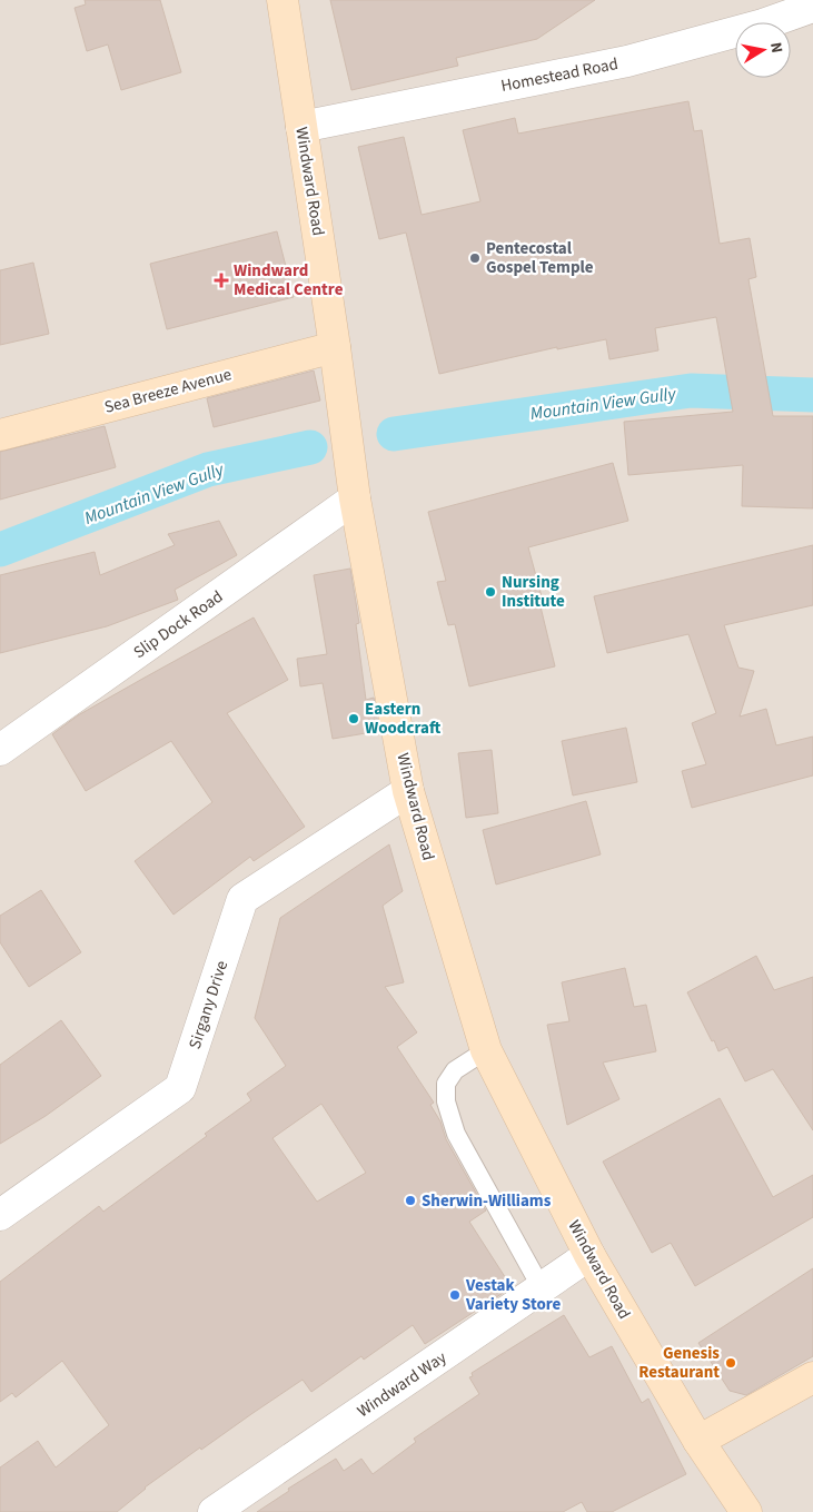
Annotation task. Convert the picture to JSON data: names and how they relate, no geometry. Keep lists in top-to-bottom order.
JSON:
{
  "streets": {
    "main road": ["Windward Road", "Sea Breeze Avenue"],
    "street": [
      "Homestead Road",
      "Slip Dock Road",
      "Sirgany Drive",
      "Windward Way"
    ]
  },
  "crossings": [
    ["Homestead Road", "Windward Road"],
    ["Windward Road", "Sea Breeze Avenue"],
    ["Windward Road", "Slip Dock Road"],
    ["Windward Road", "Sirgany Drive"],
    ["Windward Road", "Windward Way"]
  ],
  "water": ["Mountain View Gully"],
  "places": {
    "other": [
      "Pentecostal Gospel Temple",
      "Nursing Institute",
      "Eastern Woodcraft",
      "Sherwin-Williams",
      "Vestak Variety Store",
      "Genesis Restaurant"
    ],
    "health": ["Windward Medical Centre"]
  },
  "north": "right"
}
